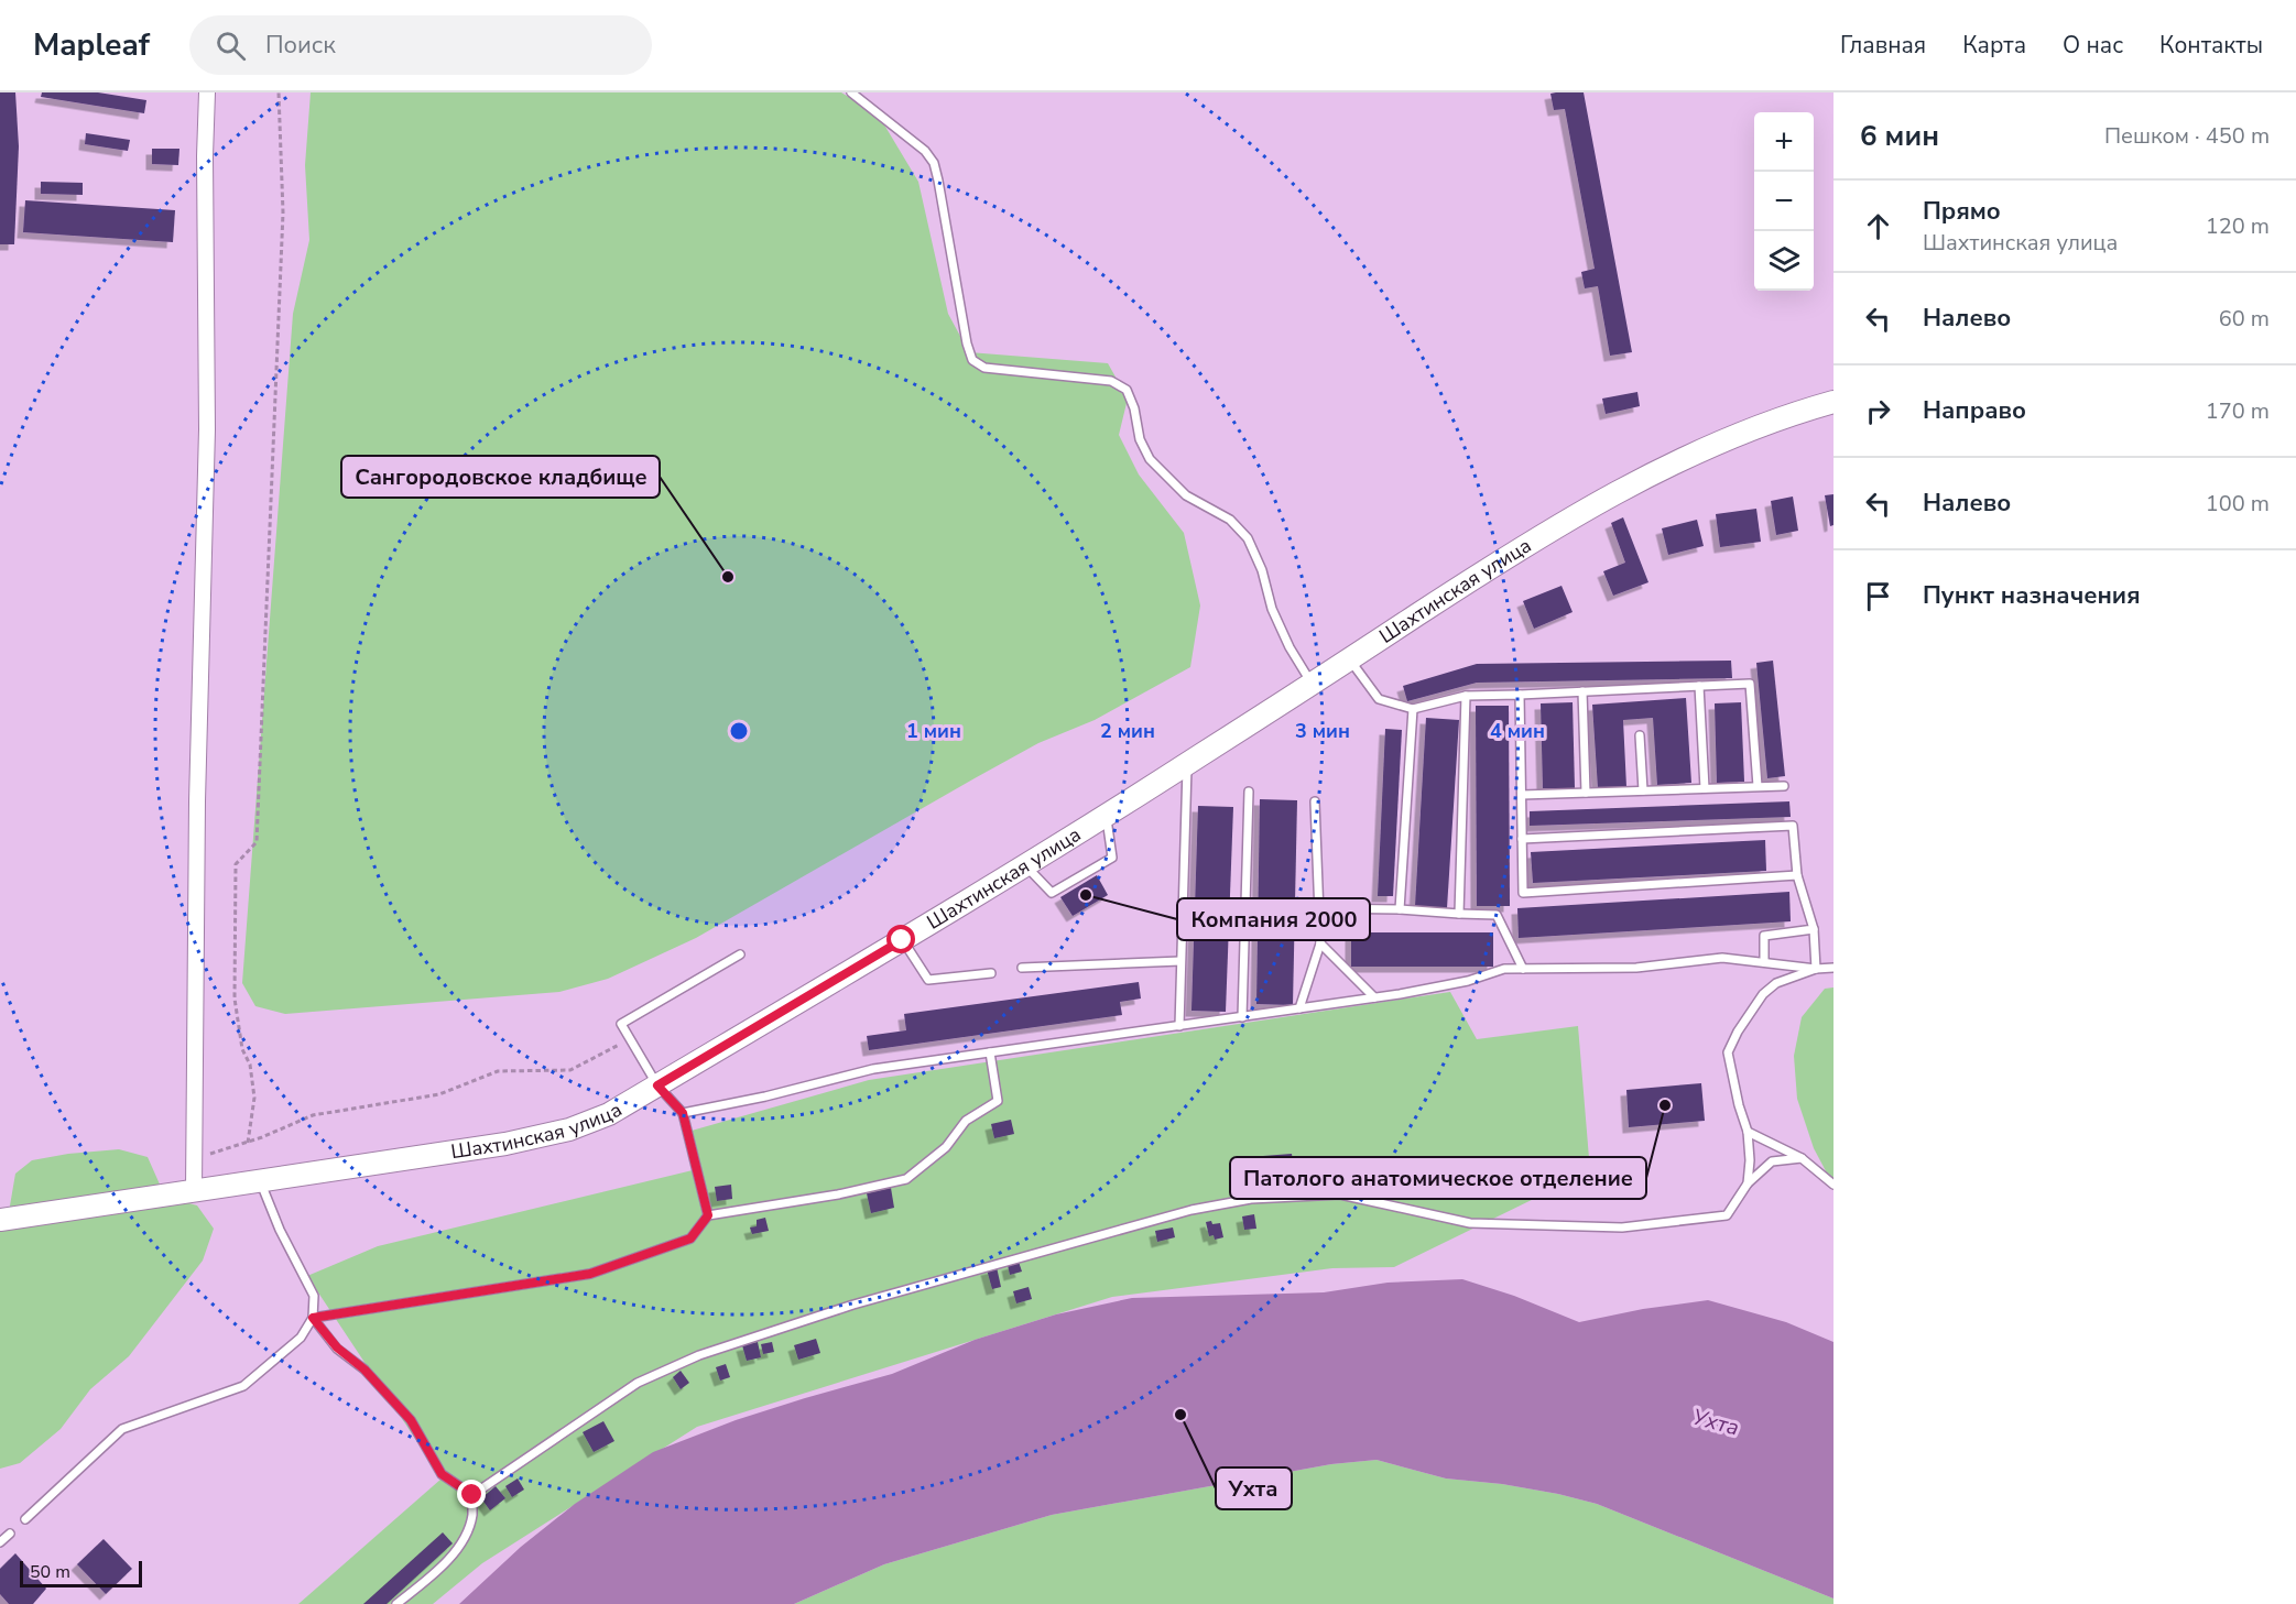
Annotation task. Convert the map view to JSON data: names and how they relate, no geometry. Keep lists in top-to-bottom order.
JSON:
{
  "streets": {
    "street": ["Шахтинская улица"]
  },
  "water": ["Ухта"],
  "places": [
    "Сангородовское кладбище",
    "Компания 2000",
    "Патолого анатомическое отделение",
    "Ухта"
  ],
  "scale_bar": "50 m",
  "page": {
    "header": "Mapleaf",
    "search": "Поиск",
    "nav": [
      "Главная",
      "Карта",
      "О нас",
      "Контакты"
    ],
    "heading": ["6 мин", "Пешком · 450 m"],
    "map_buttons": ["+", "−"],
    "list": [
      ["Прямо", "Шахтинская улица", "120 m"],
      ["Налево", "60 m"],
      ["Направо", "170 m"],
      ["Налево", "100 m"],
      "Пункт назначения"
    ],
    "scale": "50 m"
  },
  "rings": [
    "1 мин",
    "2 мин",
    "3 мин",
    "4 мин"
  ]
}
